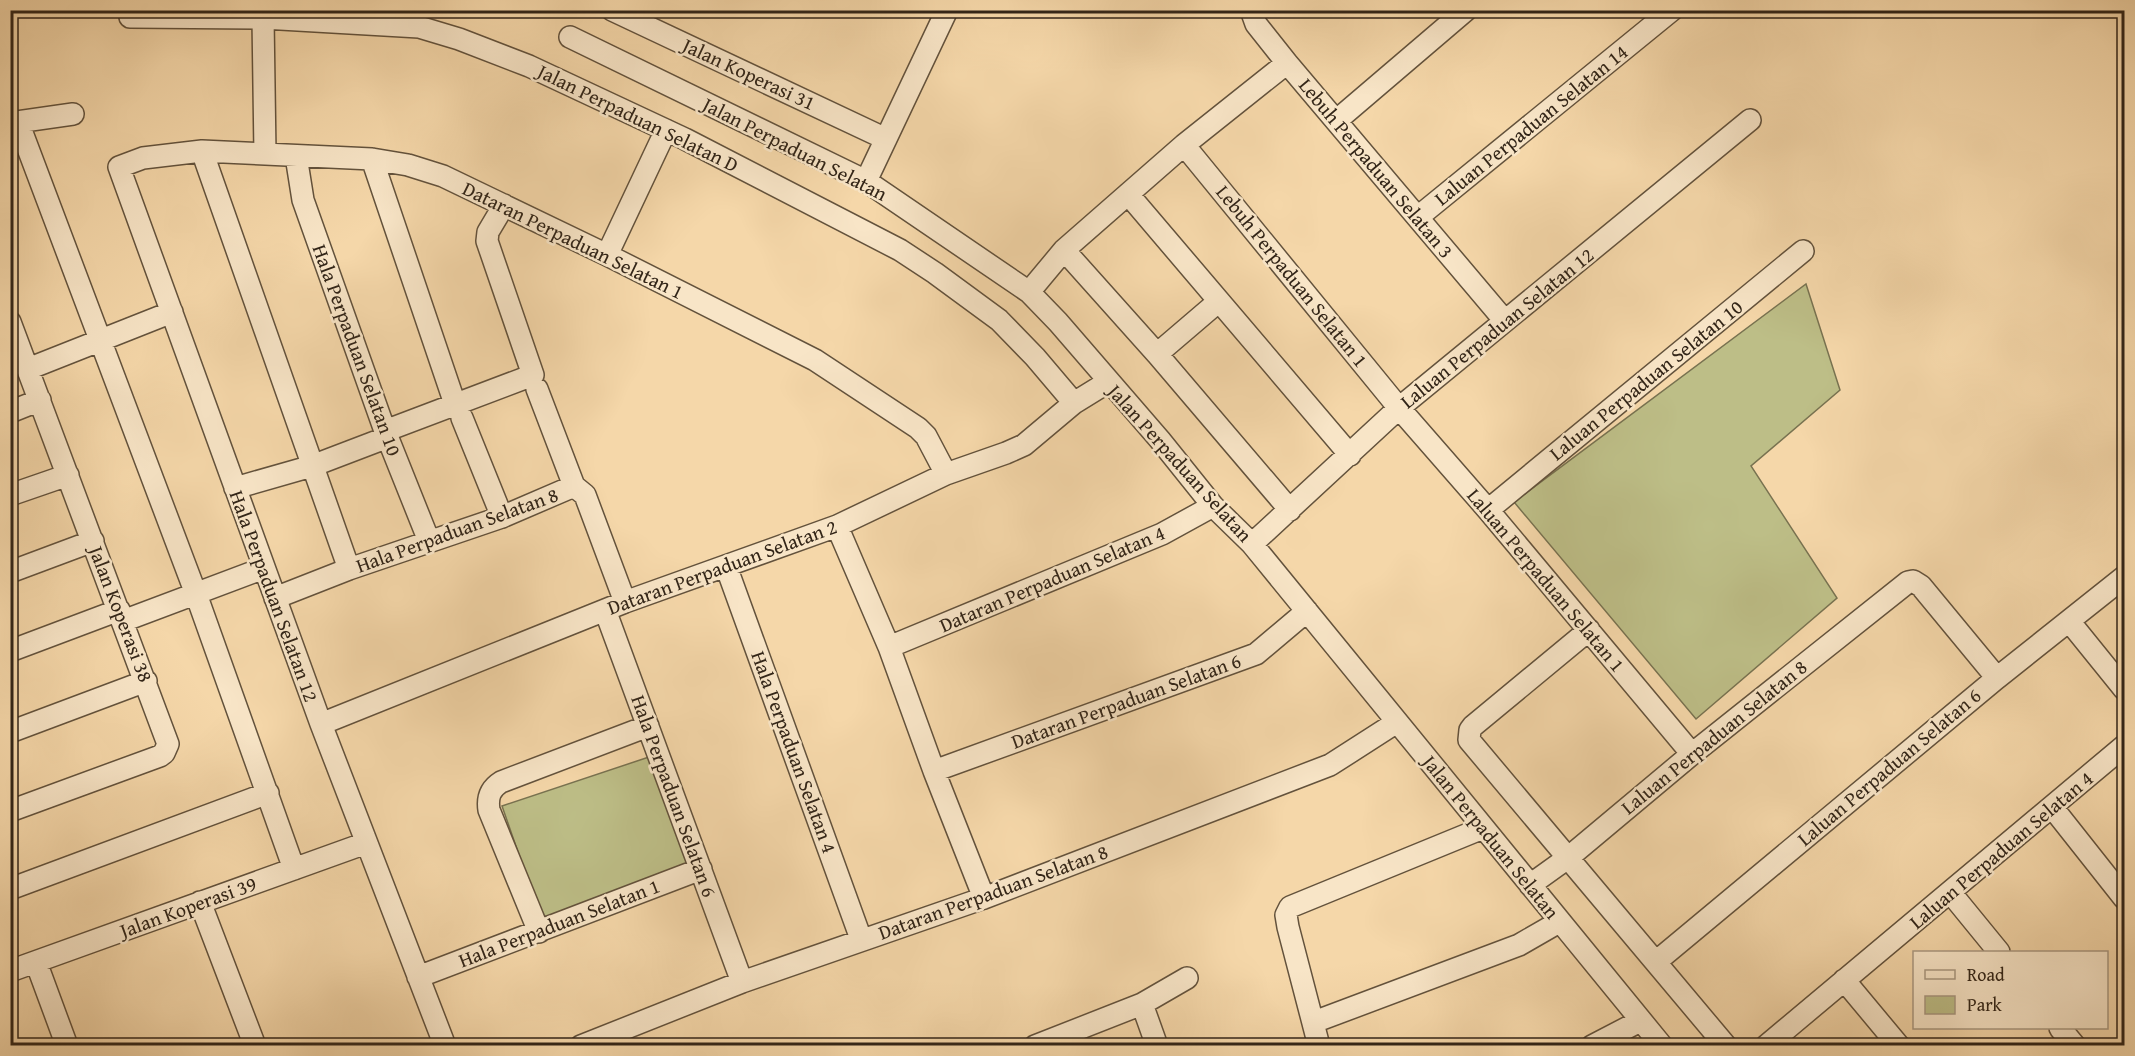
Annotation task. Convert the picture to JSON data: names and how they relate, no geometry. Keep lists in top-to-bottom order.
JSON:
{
  "streets": {
    "street": [
      "Jalan Koperasi 31",
      "Jalan Perpaduan Selatan D",
      "Laluan Perpaduan Selatan 14",
      "Jalan Perpaduan Selatan",
      "Lebuh Perpaduan Selatan 3",
      "Dataran Perpaduan Selatan 1",
      "Lebuh Perpaduan Selatan 1",
      "Laluan Perpaduan Selatan 12",
      "Hala Perpaduan Selatan 10",
      "Laluan Perpaduan Selatan 10",
      "Hala Perpaduan Selatan 8",
      "Dataran Perpaduan Selatan 2",
      "Dataran Perpaduan Selatan 4",
      "Laluan Perpaduan Selatan 1",
      "Hala Perpaduan Selatan 12",
      "Jalan Koperasi 38",
      "Dataran Perpaduan Selatan 6",
      "Laluan Perpaduan Selatan 8",
      "Hala Perpaduan Selatan 4",
      "Laluan Perpaduan Selatan 6",
      "Hala Perpaduan Selatan 6",
      "Laluan Perpaduan Selatan 4",
      "Dataran Perpaduan Selatan 8",
      "Jalan Koperasi 39",
      "Hala Perpaduan Selatan 1"
    ]
  },
  "crossings": [
    ["Jalan Perpaduan Selatan D", "Dataran Perpaduan Selatan 2"],
    ["Laluan Perpaduan Selatan 14", "Lebuh Perpaduan Selatan 3"],
    ["Jalan Perpaduan Selatan", "Laluan Perpaduan Selatan 12"],
    ["Jalan Perpaduan Selatan", "Dataran Perpaduan Selatan 2"],
    ["Jalan Perpaduan Selatan", "Dataran Perpaduan Selatan 4"],
    ["Jalan Perpaduan Selatan", "Dataran Perpaduan Selatan 6"],
    ["Jalan Perpaduan Selatan", "Laluan Perpaduan Selatan 8"],
    ["Jalan Perpaduan Selatan", "Dataran Perpaduan Selatan 8"],
    ["Lebuh Perpaduan Selatan 3", "Laluan Perpaduan Selatan 12"],
    ["Dataran Perpaduan Selatan 1", "Hala Perpaduan Selatan 10"],
    ["Dataran Perpaduan Selatan 1", "Hala Perpaduan Selatan 8"],
    ["Dataran Perpaduan Selatan 1", "Dataran Perpaduan Selatan 2"],
    ["Dataran Perpaduan Selatan 1", "Hala Perpaduan Selatan 12"],
    ["Lebuh Perpaduan Selatan 1", "Laluan Perpaduan Selatan 12"],
    ["Lebuh Perpaduan Selatan 1", "Laluan Perpaduan Selatan 1"],
    ["Laluan Perpaduan Selatan 12", "Laluan Perpaduan Selatan 1"],
    ["Hala Perpaduan Selatan 10", "Hala Perpaduan Selatan 8"],
    ["Laluan Perpaduan Selatan 10", "Laluan Perpaduan Selatan 1"],
    ["Hala Perpaduan Selatan 8", "Hala Perpaduan Selatan 12"],
    ["Hala Perpaduan Selatan 8", "Hala Perpaduan Selatan 6"],
    ["Dataran Perpaduan Selatan 2", "Hala Perpaduan Selatan 12"],
    ["Dataran Perpaduan Selatan 2", "Hala Perpaduan Selatan 4"],
    ["Dataran Perpaduan Selatan 2", "Hala Perpaduan Selatan 6"],
    ["Laluan Perpaduan Selatan 1", "Laluan Perpaduan Selatan 8"],
    ["Hala Perpaduan Selatan 12", "Jalan Koperasi 39"],
    ["Hala Perpaduan Selatan 12", "Hala Perpaduan Selatan 1"],
    ["Laluan Perpaduan Selatan 8", "Laluan Perpaduan Selatan 6"],
    ["Hala Perpaduan Selatan 4", "Dataran Perpaduan Selatan 8"],
    ["Hala Perpaduan Selatan 6", "Dataran Perpaduan Selatan 8"],
    ["Hala Perpaduan Selatan 6", "Hala Perpaduan Selatan 1"]
  ],
  "legend": ["Road", "Park"]
}
